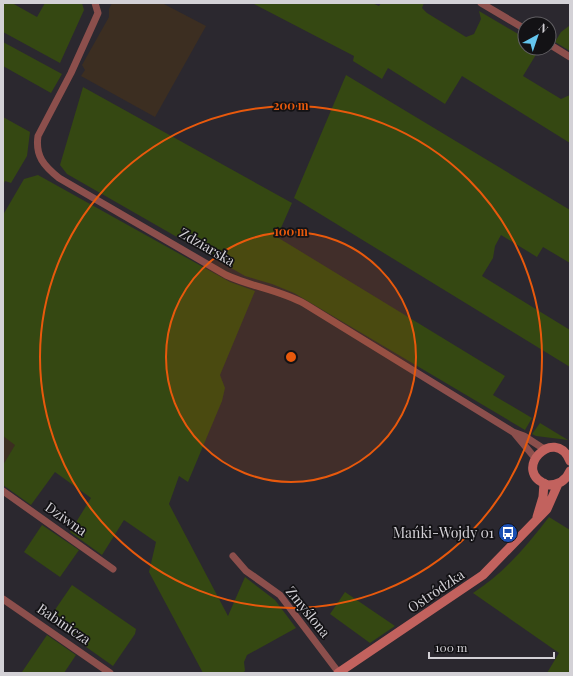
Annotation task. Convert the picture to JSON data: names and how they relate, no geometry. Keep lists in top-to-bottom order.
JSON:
{
  "streets": {
    "street": [
      "Zdziarska",
      "Dziwna",
      "Ostródzka",
      "Zmyślona",
      "Babinicza"
    ]
  },
  "crossings": [
    ["Ostródzka", "Zmyślona"]
  ],
  "places": {
    "bus stop": ["Mańki-Wojdy 01"]
  },
  "scale_bar": "100 m",
  "north": "top right",
  "rings": ["200 m", "100 m"]
}
